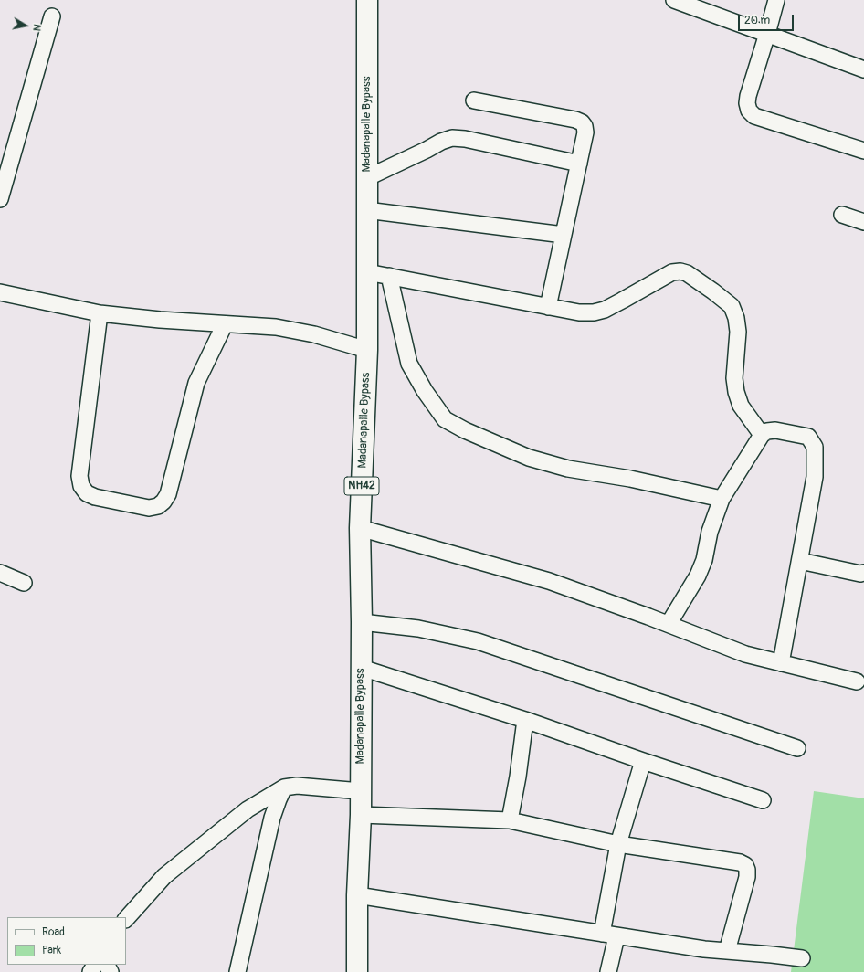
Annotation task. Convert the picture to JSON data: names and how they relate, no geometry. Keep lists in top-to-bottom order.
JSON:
{
  "streets": {
    "highway": ["Madanapalle Bypass", "NH42"]
  },
  "legend": ["Road", "Park"],
  "scale_bar": "20 m",
  "north": "right"
}
